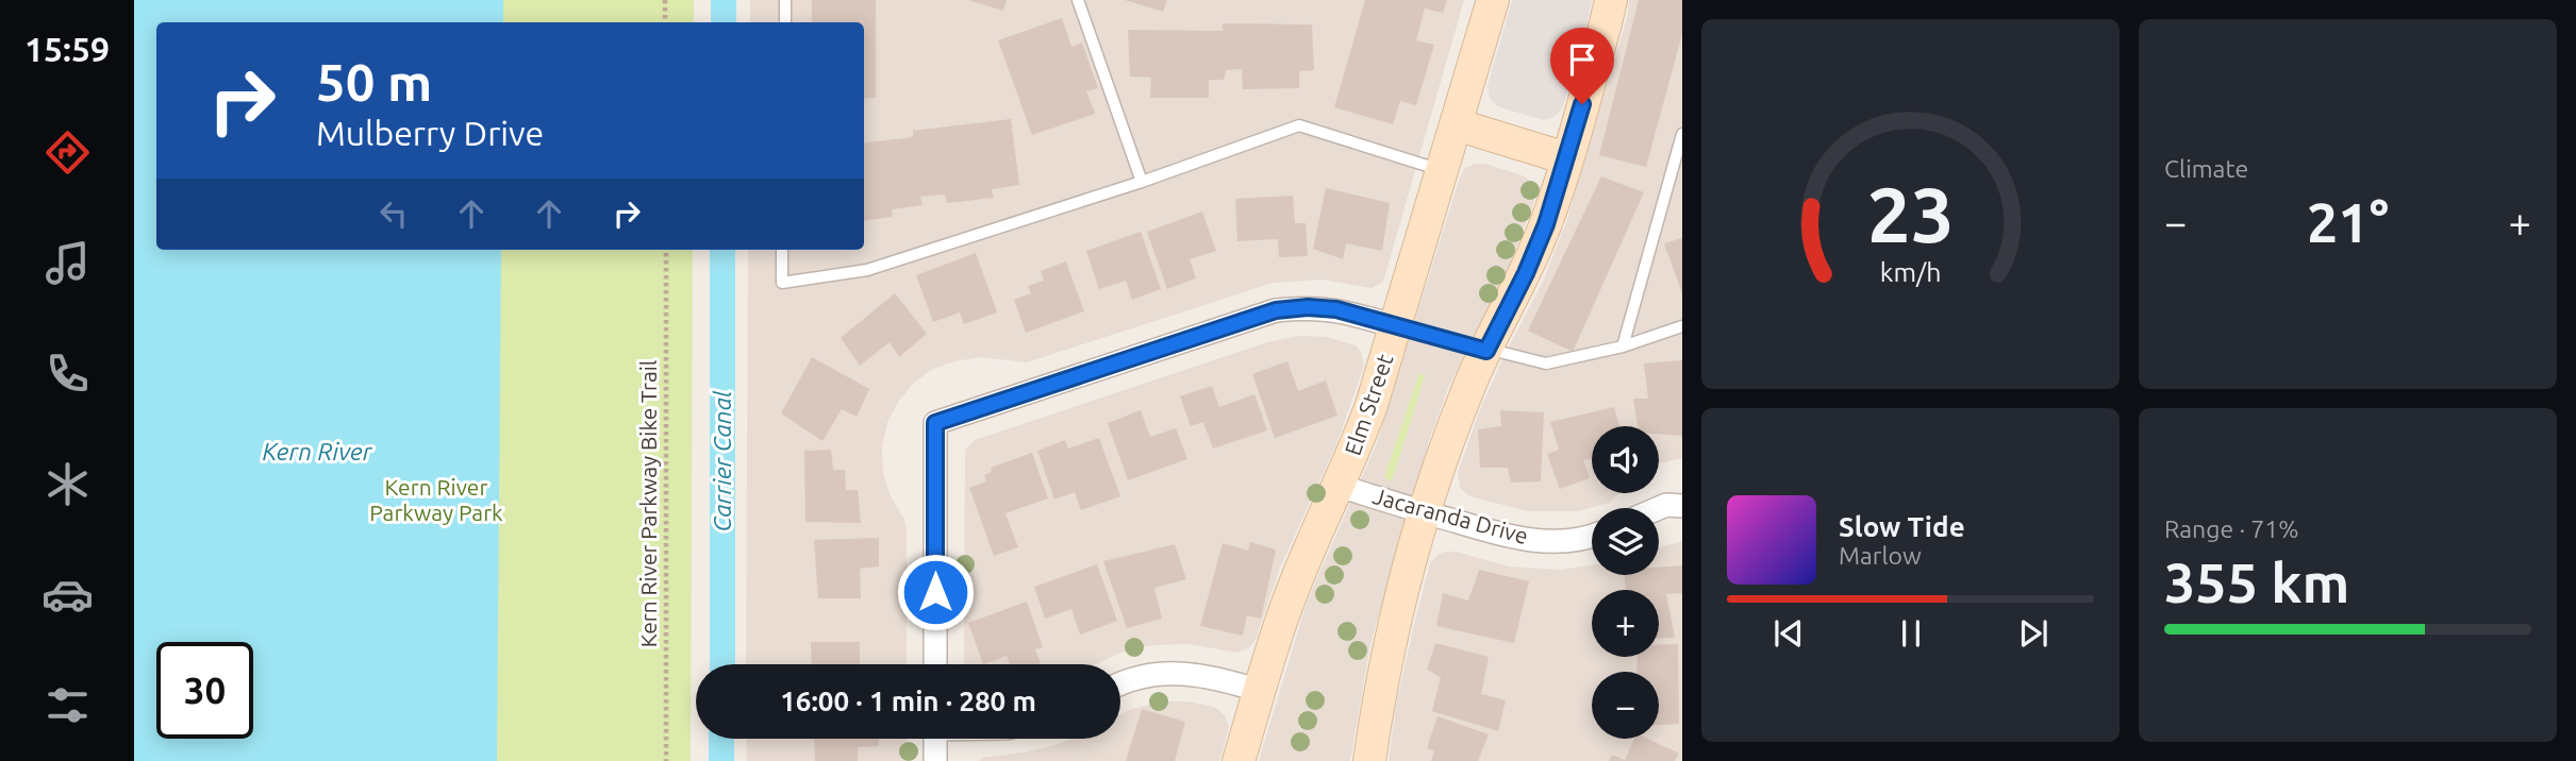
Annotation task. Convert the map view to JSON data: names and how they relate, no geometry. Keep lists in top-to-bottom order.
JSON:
{
  "streets": {
    "street": ["Elm Street", "Jacaranda Drive"],
    "path": ["Kern River Parkway Bike Trail"]
  },
  "crossings": [
    ["Elm Street", "Jacaranda Drive"]
  ],
  "water": ["Kern River", "Carrier Canal"],
  "parks": ["Kern River Parkway Park"],
  "page": {
    "tabs": "15:59",
    "tile": [
      "Climate",
      ["Range · 71%", "355 km"]
    ],
    "turn": ["50 m", "Mulberry Drive"],
    "heat": ["−", "21°", "+"],
    "map_buttons": ["+", "−"],
    "song": ["Slow Tide", "Marlow"],
    "limit": "30",
    "trip": "16:00 · 1 min · 280 m",
    "gauge": ["23", "km/h"]
  }
}
